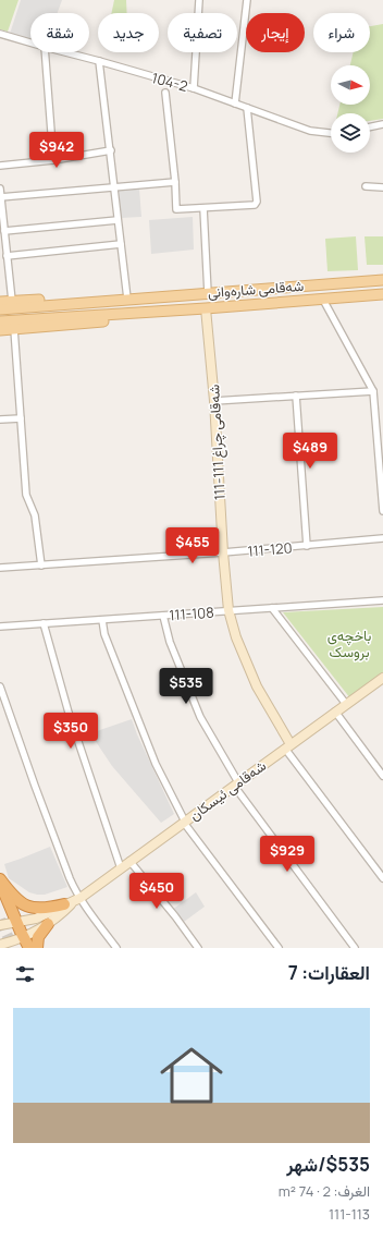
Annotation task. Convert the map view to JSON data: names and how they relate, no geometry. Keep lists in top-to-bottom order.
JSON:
{
  "streets": {
    "main road": ["شەقامی شارەوانی", "شەقامی چراغ 111-111", "شەقامی ئیسکان"],
    "street": ["104-2", "111-120", "111-108"]
  },
  "crossings": [
    ["شەقامی شارەوانی", "شەقامی چراغ 111-111"],
    ["شەقامی چراغ 111-111", "111-120"],
    ["شەقامی چراغ 111-111", "111-108"],
    ["شەقامی چراغ 111-111", "شەقامی ئیسکان"]
  ],
  "parks": ["باخچەی بروسک"],
  "north": "right",
  "page": {
    "chip": [
      "شراء",
      "إيجار",
      "تصفية",
      "جديد",
      "شقة"
    ],
    "price": [
      "$942",
      "$489",
      "$455",
      "$535",
      "$350",
      "$929",
      "$450"
    ],
    "heading": "العقارات: 7",
    "list": [
      {
        "name": "$535/شهر",
        "note": "الغرف: 2 · 74 m² · 111-113"
      }
    ]
  }
}
